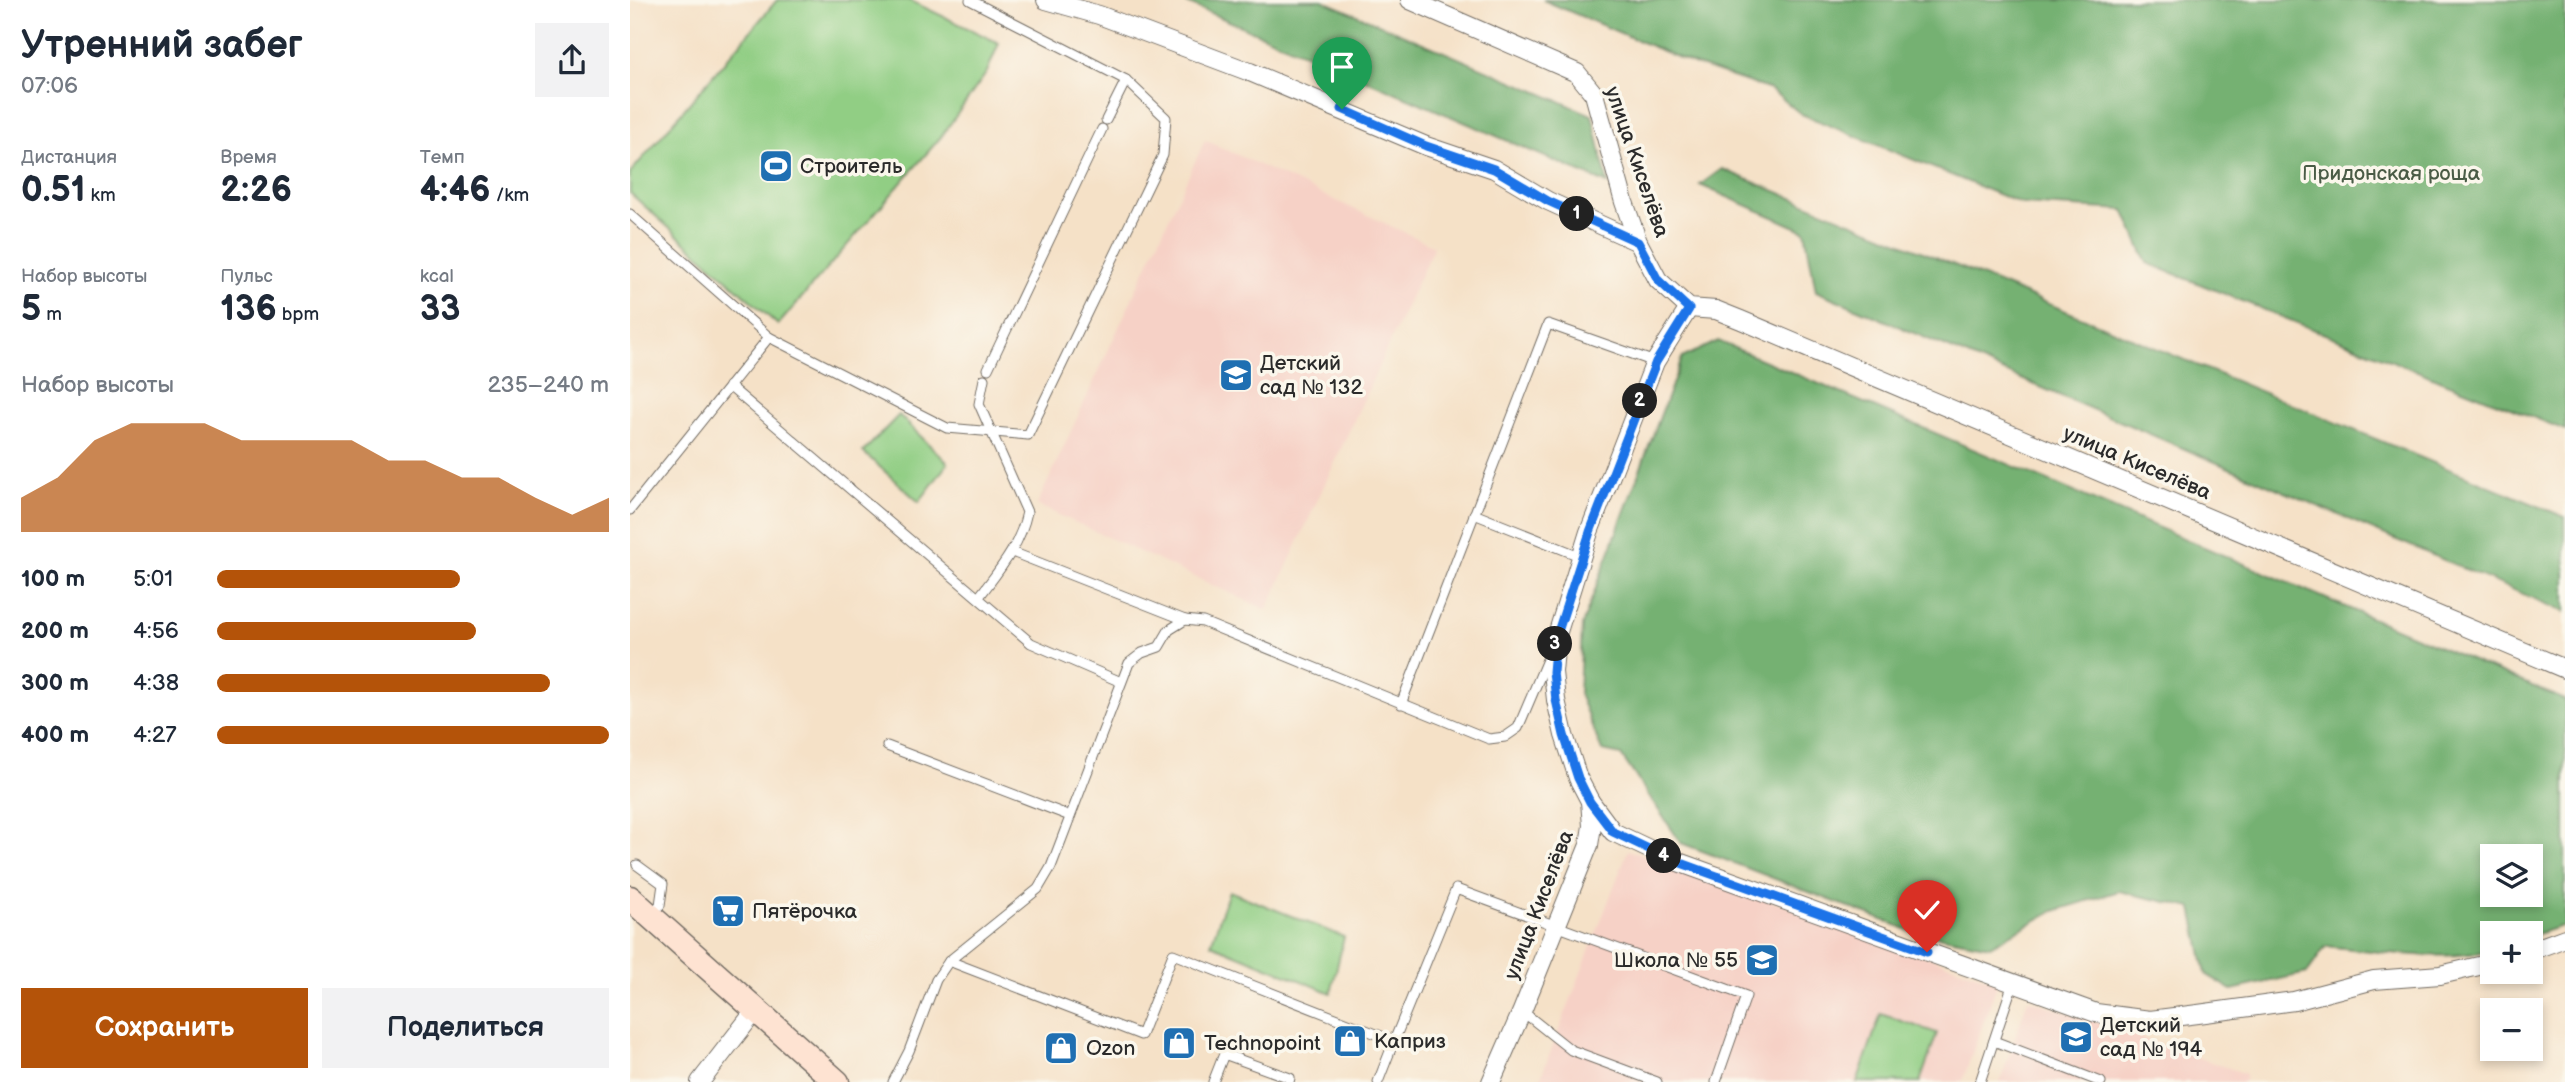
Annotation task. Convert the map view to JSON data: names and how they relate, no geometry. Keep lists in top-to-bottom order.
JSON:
{
  "streets": {
    "street": ["улица Киселёва"]
  },
  "parks": ["Придонская роща"],
  "places": {
    "sports": ["Строитель"],
    "school or university": ["Детский сад № 132", "Школа № 55", "Детский сад № 194"],
    "supermarket": ["Пятёрочка"],
    "shop": ["Каприз", "Technopoint", "Ozon"]
  },
  "page": {
    "heading": ["Утренний забег", "07:06"],
    "stats": [
      ["Дистанция", "0.51 km"],
      ["Время", "2:26"],
      ["Темп", "4:46 /km"],
      ["Набор высоты", "5 m"],
      ["Пульс", "136 bpm"],
      ["kcal", "33"]
    ],
    "pins": [
      "1",
      "2",
      "3",
      "4"
    ],
    "chart": ["Набор высоты", "235–240 m"],
    "list": [
      {
        "name": "100 m",
        "note": "5:01"
      },
      {
        "name": "200 m",
        "note": "4:56"
      },
      {
        "name": "300 m",
        "note": "4:38"
      },
      {
        "name": "400 m",
        "note": "4:27"
      }
    ],
    "map_buttons": ["+", "−"],
    "buttons": ["Сохранить", "Поделиться"]
  }
}
